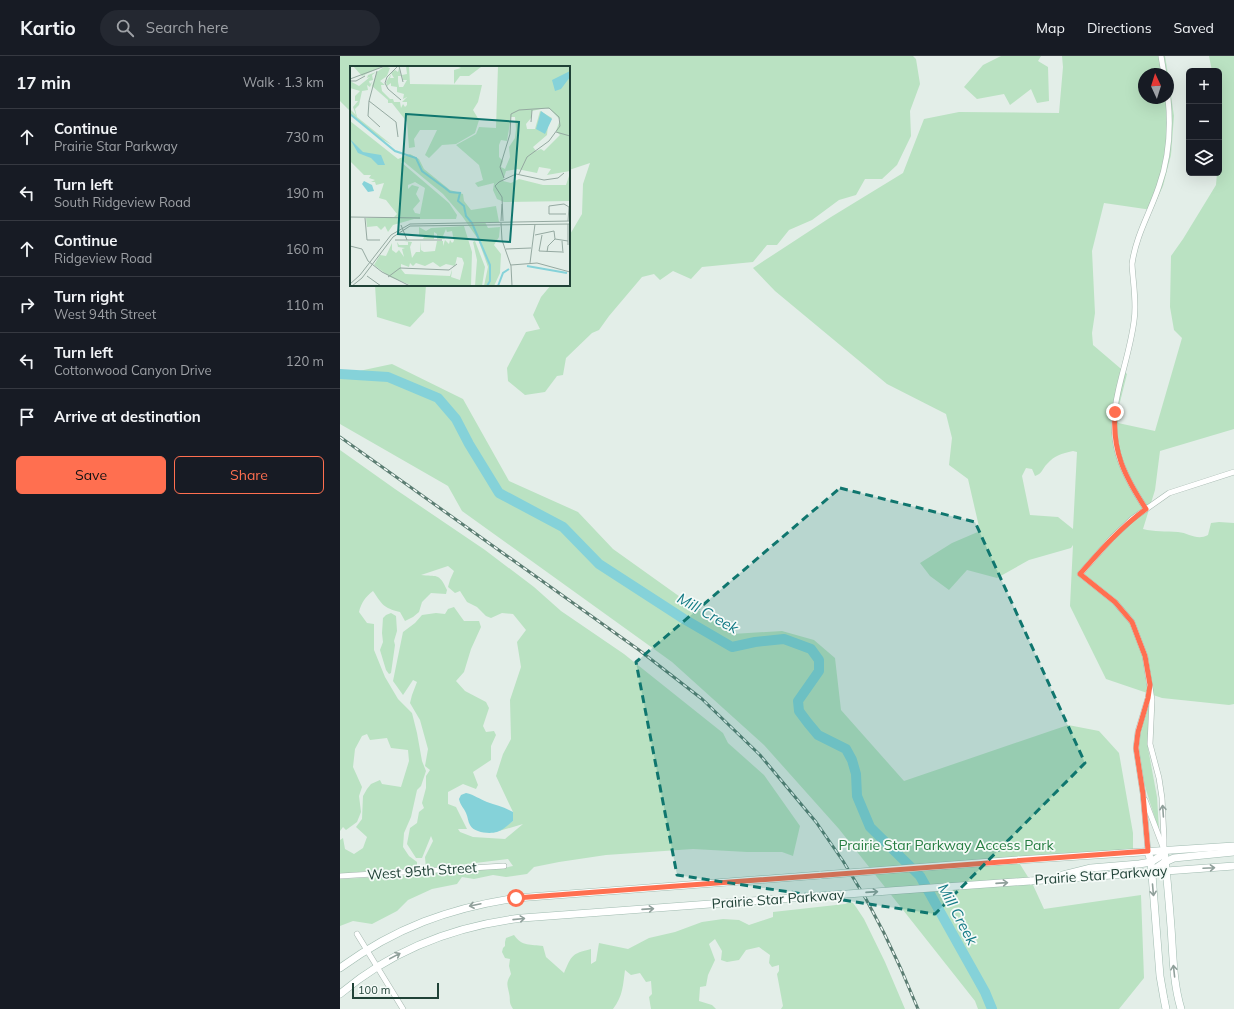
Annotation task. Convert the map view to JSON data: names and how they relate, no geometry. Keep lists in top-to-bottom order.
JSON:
{
  "streets": {
    "main road": ["Prairie Star Parkway"],
    "street": ["West 95th Street"]
  },
  "water": ["Mill Creek"],
  "parks": ["Prairie Star Parkway Access Park"],
  "scale_bar": "100 m",
  "north": "top",
  "page": {
    "header": "Kartio",
    "search": "Search here",
    "nav": ["Map", "Directions", "Saved"],
    "heading": ["17 min", "Walk · 1.3 km"],
    "map_buttons": ["+", "−"],
    "list": [
      ["Continue", "Prairie Star Parkway", "730 m"],
      ["Turn left", "South Ridgeview Road", "190 m"],
      ["Continue", "Ridgeview Road", "160 m"],
      ["Turn right", "West 94th Street", "110 m"],
      ["Turn left", "Cottonwood Canyon Drive", "120 m"],
      "Arrive at destination"
    ],
    "buttons": ["Save", "Share"],
    "scale": "100 m"
  }
}
